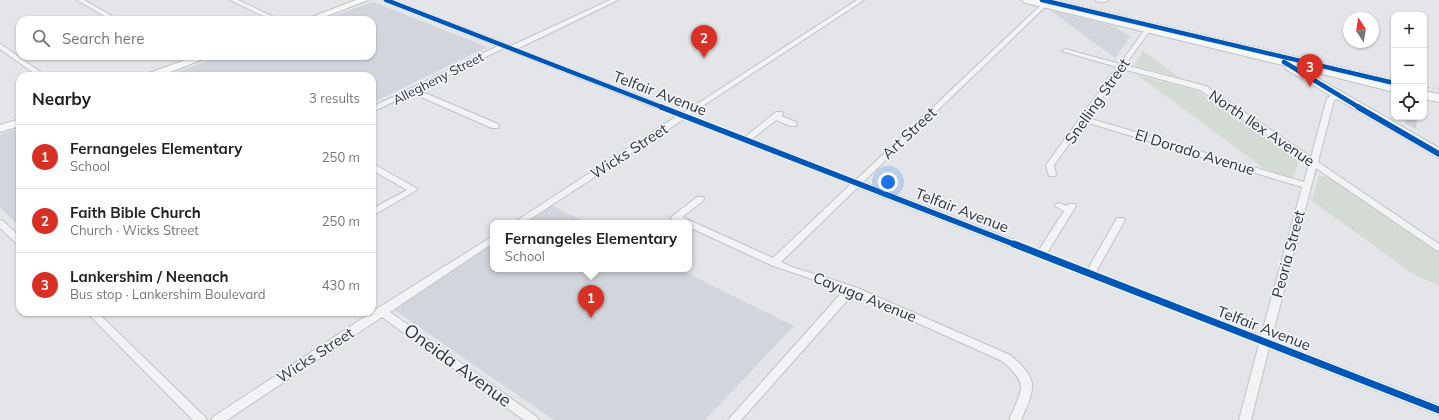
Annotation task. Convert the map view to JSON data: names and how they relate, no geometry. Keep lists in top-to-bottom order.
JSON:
{
  "streets": {
    "street": [
      "Allegheny Street",
      "Telfair Avenue",
      "Snelling Street",
      "North Ilex Avenue",
      "Art Street",
      "Wicks Street",
      "El Dorado Avenue",
      "Peoria Street",
      "Cayuga Avenue",
      "Oneida Avenue"
    ]
  },
  "crossings": [
    ["Allegheny Street", "Telfair Avenue"],
    ["Telfair Avenue", "Art Street"],
    ["Telfair Avenue", "Wicks Street"],
    ["Telfair Avenue", "Peoria Street"],
    ["Snelling Street", "North Ilex Avenue"],
    ["Snelling Street", "El Dorado Avenue"],
    ["North Ilex Avenue", "Peoria Street"],
    ["Art Street", "Cayuga Avenue"],
    ["Wicks Street", "Oneida Avenue"],
    ["El Dorado Avenue", "Peoria Street"]
  ],
  "north": "top",
  "page": {
    "map_buttons": ["+", "−"],
    "search": "Search here",
    "pins": ["2", "3", "1"],
    "heading": ["Nearby", "3 results"],
    "list": [
      {
        "mark": "1",
        "name": "Fernangeles Elementary",
        "note": "School",
        "value": "250 m"
      },
      {
        "mark": "2",
        "name": "Faith Bible Church",
        "note": "Church · Wicks Street",
        "value": "250 m"
      },
      {
        "mark": "3",
        "name": "Lankershim / Neenach",
        "note": "Bus stop · Lankershim Boulevard",
        "value": "430 m"
      }
    ],
    "popup": ["Fernangeles Elementary", "School"]
  }
}
